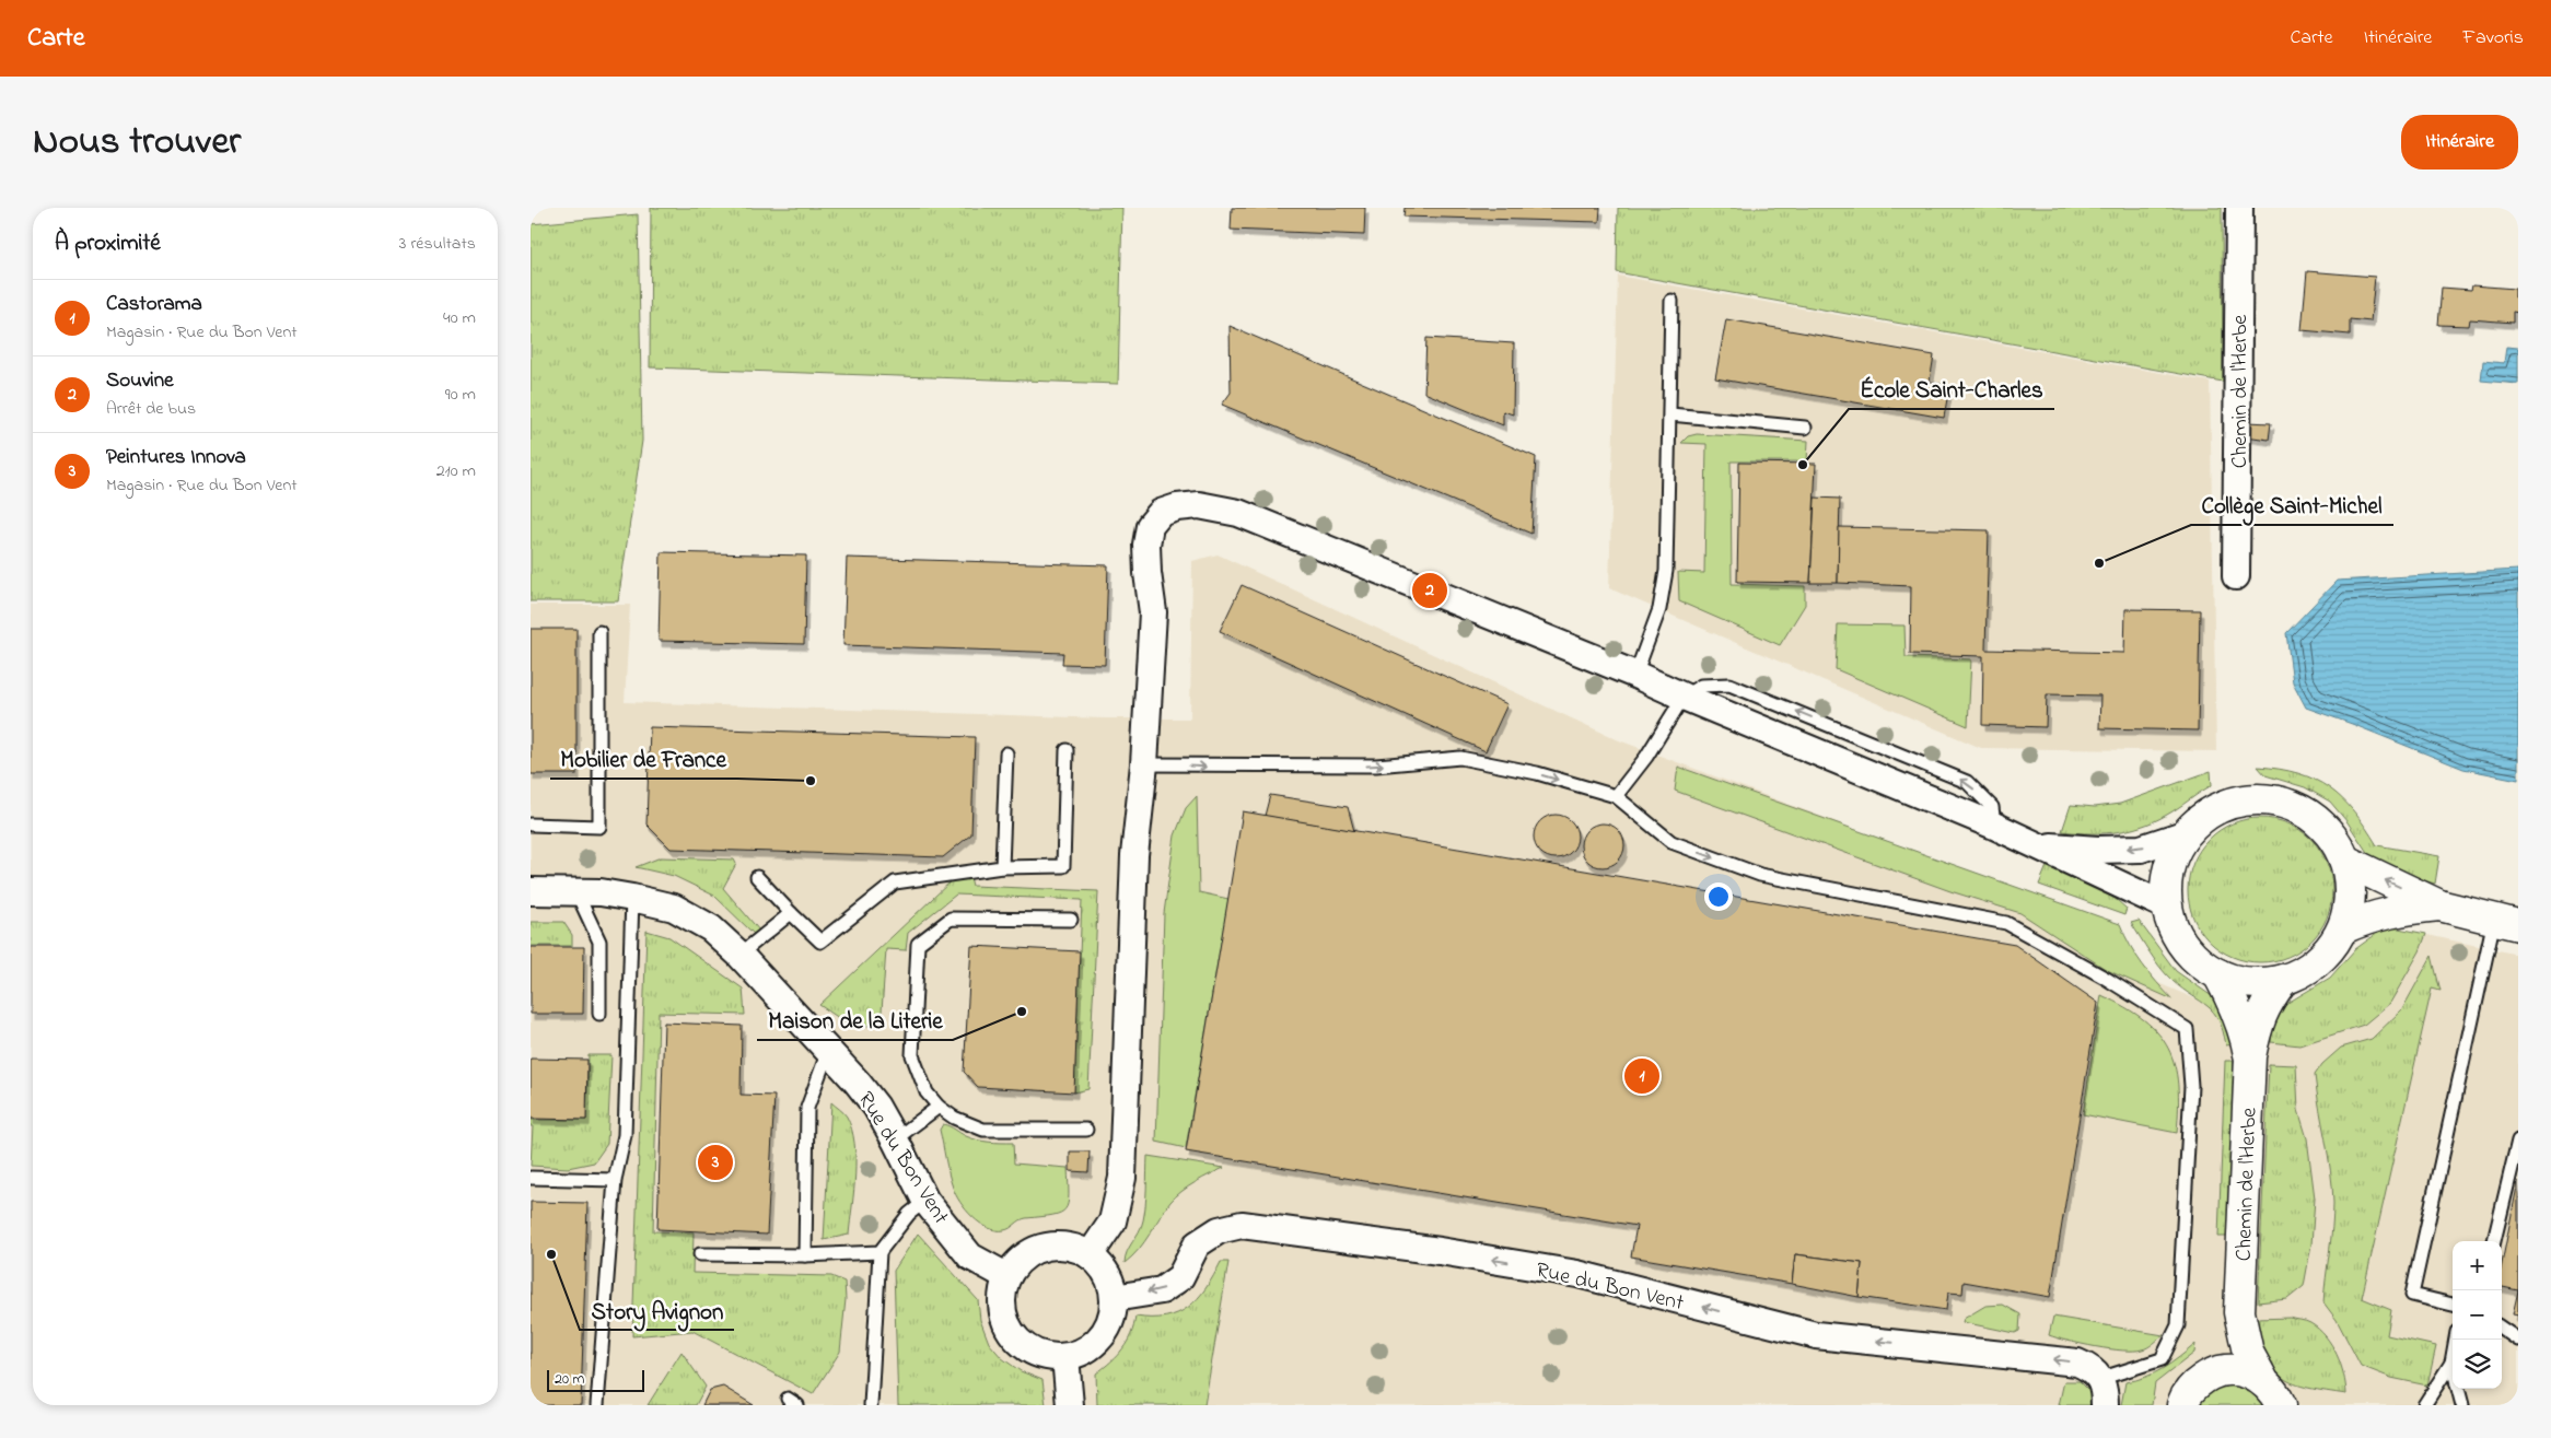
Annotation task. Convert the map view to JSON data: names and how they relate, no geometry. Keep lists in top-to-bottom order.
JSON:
{
  "streets": {
    "street": ["Chemin de l'Herbe", "Rue du Bon Vent"]
  },
  "one_way": ["Rue du Bon Vent"],
  "places": [
    "École Saint-Charles",
    "Collège Saint-Michel",
    "Mobilier de France",
    "Maison de la Literie",
    "Story Avignon"
  ],
  "scale_bar": "20 m",
  "page": {
    "header": "Carte",
    "nav": ["Carte", "Itinéraire", "Favoris"],
    "title": "Nous trouver",
    "buttons": "Itinéraire",
    "heading": ["À proximité", "3 résultats"],
    "list": [
      {
        "mark": "1",
        "name": "Castorama",
        "note": "Magasin · Rue du Bon Vent",
        "value": "40 m"
      },
      {
        "mark": "2",
        "name": "Souvine",
        "note": "Arrêt de bus",
        "value": "90 m"
      },
      {
        "mark": "3",
        "name": "Peintures Innova",
        "note": "Magasin · Rue du Bon Vent",
        "value": "210 m"
      }
    ],
    "pins": ["2", "1", "3"],
    "map_buttons": ["+", "−"],
    "scale": "20 m"
  }
}
